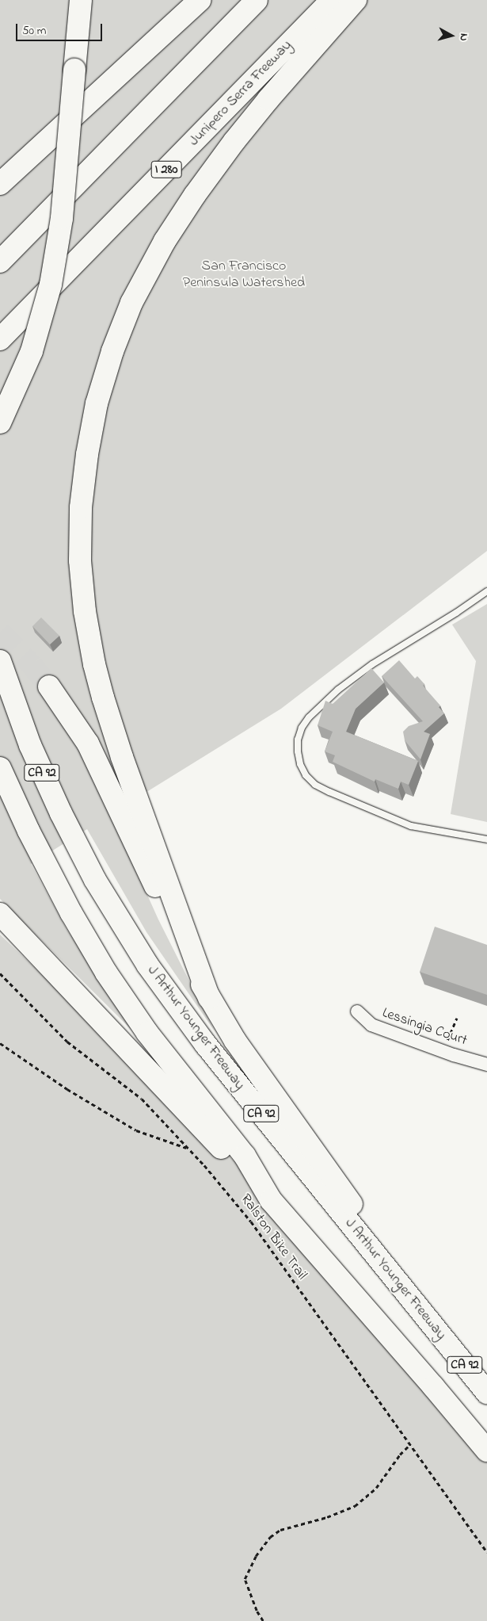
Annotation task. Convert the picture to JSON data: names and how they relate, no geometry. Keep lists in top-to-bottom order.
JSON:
{
  "streets": {
    "highway": [
      "Junipero Serra Freeway",
      "I 280",
      "CA 92",
      "J Arthur Younger Freeway"
    ],
    "street": ["Lessingia Court"],
    "path": ["Ralston Bike Trail"]
  },
  "parks": ["San Francisco Peninsula Watershed"],
  "scale_bar": "50 m",
  "north": "right"
}
